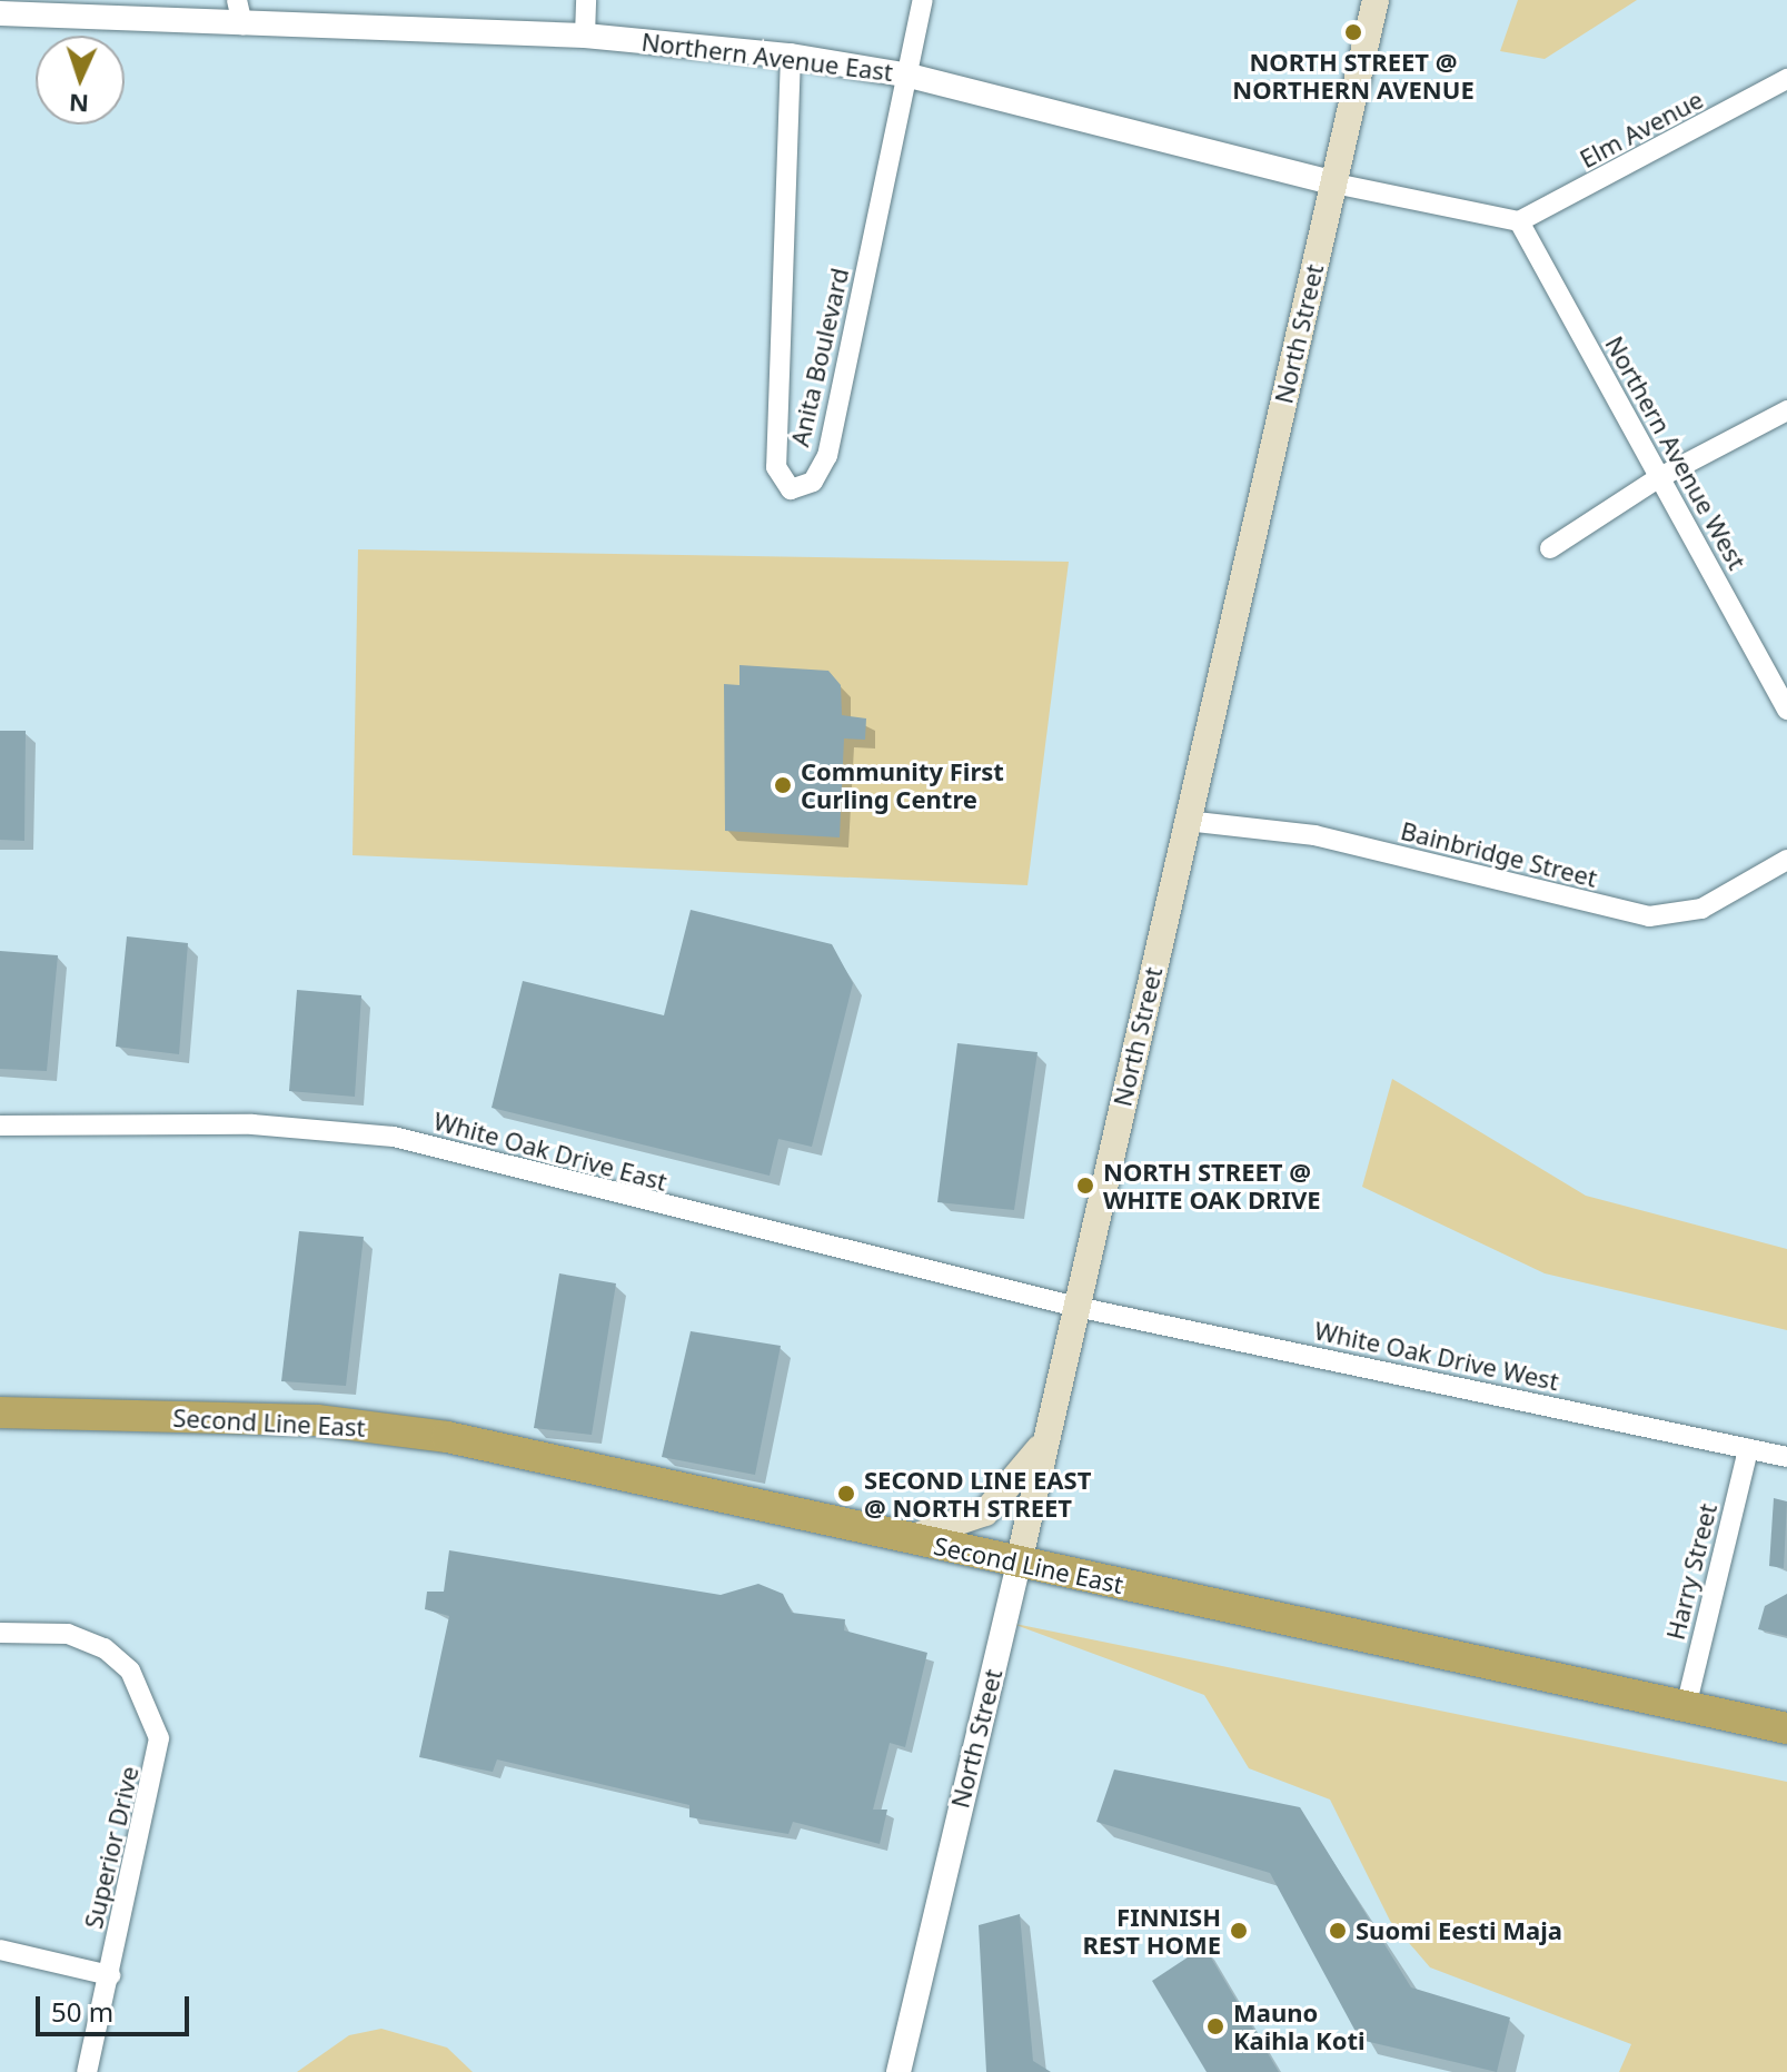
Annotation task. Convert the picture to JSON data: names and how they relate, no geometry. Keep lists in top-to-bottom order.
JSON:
{
  "streets": {
    "highway": ["Second Line East"],
    "main road": ["North Street"],
    "street": [
      "Northern Avenue East",
      "Elm Avenue",
      "Anita Boulevard",
      "Northern Avenue West",
      "Bainbridge Street",
      "White Oak Drive East",
      "White Oak Drive West",
      "Harry Street",
      "Superior Drive"
    ]
  },
  "crossings": [
    ["Northern Avenue East", "Elm Avenue"],
    ["Northern Avenue East", "North Street"],
    ["Northern Avenue East", "Anita Boulevard"],
    ["Northern Avenue East", "Northern Avenue West"],
    ["Elm Avenue", "Northern Avenue West"],
    ["North Street", "Bainbridge Street"],
    ["North Street", "White Oak Drive East"],
    ["North Street", "White Oak Drive West"],
    ["North Street", "Second Line East"],
    ["White Oak Drive East", "White Oak Drive West"],
    ["White Oak Drive West", "Harry Street"],
    ["Second Line East", "Harry Street"]
  ],
  "places": [
    "NORTH STREET @ NORTHERN AVENUE",
    "Community First Curling Centre",
    "NORTH STREET @ WHITE OAK DRIVE",
    "SECOND LINE EAST @ NORTH STREET",
    "FINNISH REST HOME",
    "Suomi Eesti Maja",
    "Mauno Kaihla Koti"
  ],
  "scale_bar": "50 m",
  "north": "bottom"
}
